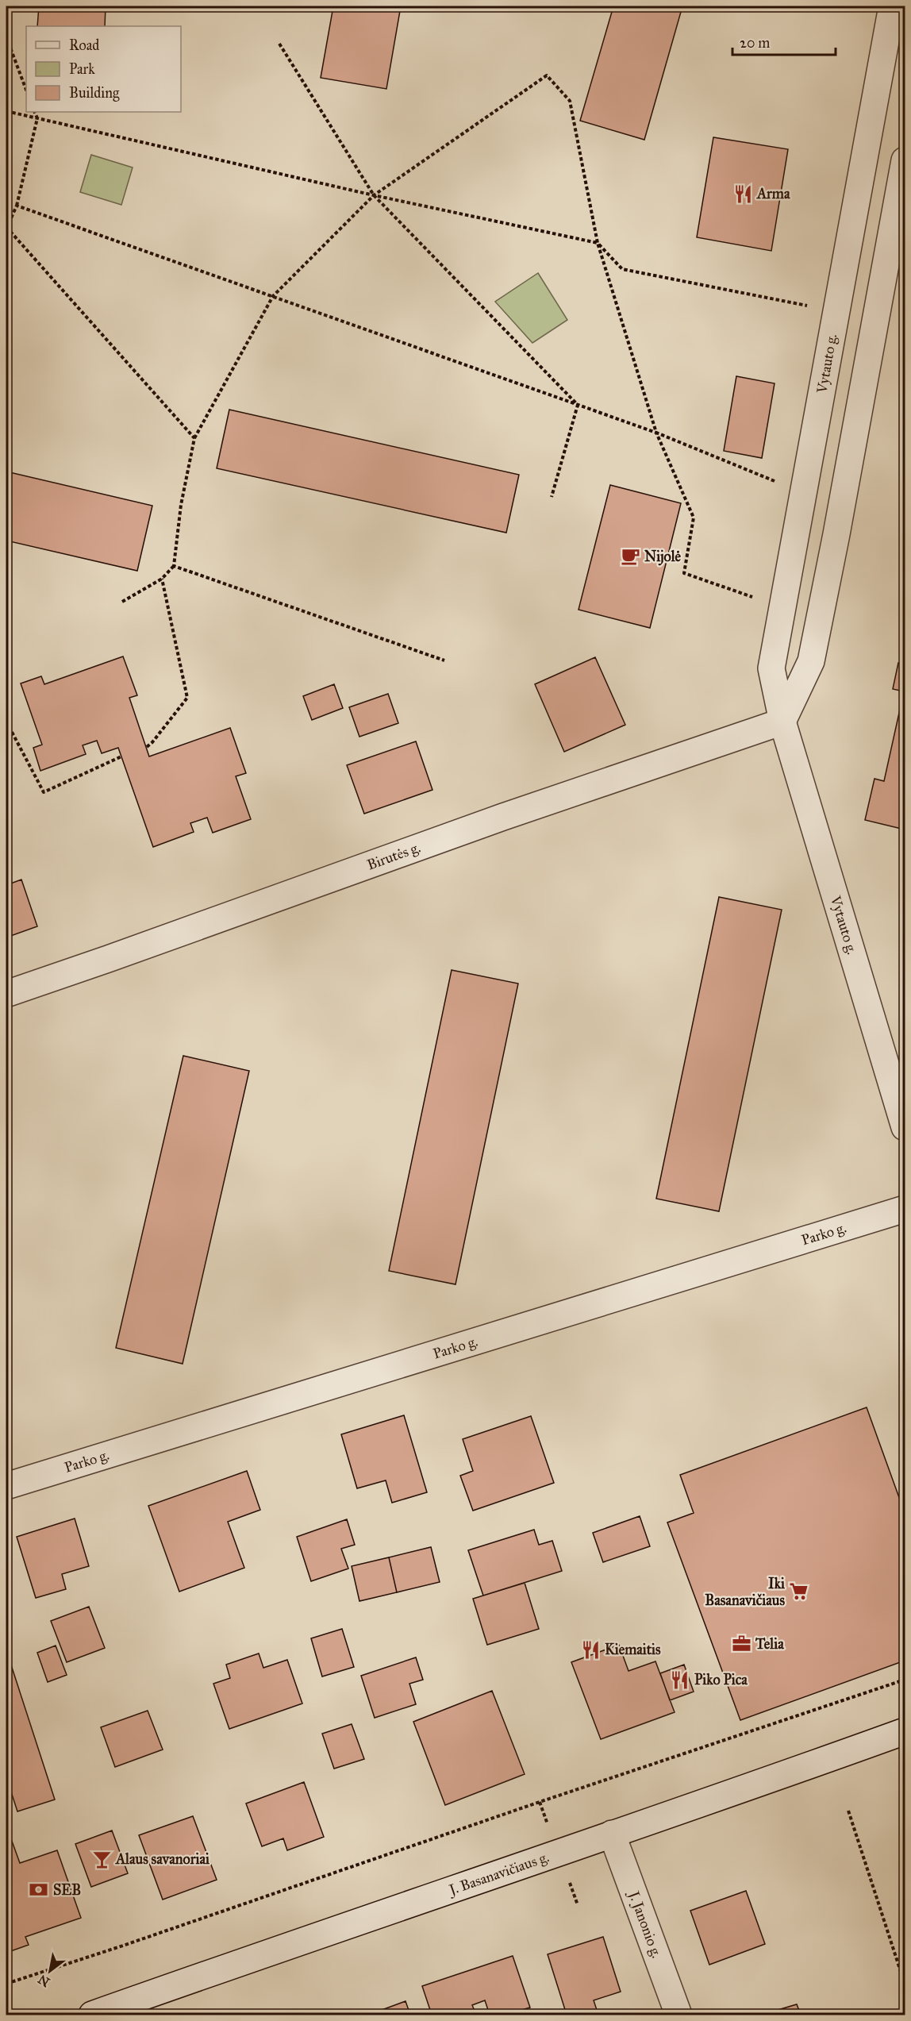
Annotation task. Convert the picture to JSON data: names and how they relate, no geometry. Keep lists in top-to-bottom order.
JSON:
{
  "streets": {
    "street": [
      "Vytauto g.",
      "Birutės g.",
      "Parko g.",
      "J. Basanavičiaus g.",
      "J. Janonio g."
    ]
  },
  "crossings": [
    ["Vytauto g.", "Birutės g."],
    ["J. Basanavičiaus g.", "J. Janonio g."]
  ],
  "places": {
    "restaurant": ["Arma", "Kiemaitis", "Piko Pica"],
    "cafe": ["Nijolė"],
    "supermarket": ["Iki Basanavičiaus"],
    "office": ["Telia"],
    "bar": ["Alaus savanoriai"],
    "bank": ["SEB"]
  },
  "legend": ["Road", "Park", "Building"],
  "scale_bar": "20 m",
  "north": "bottom left"
}
